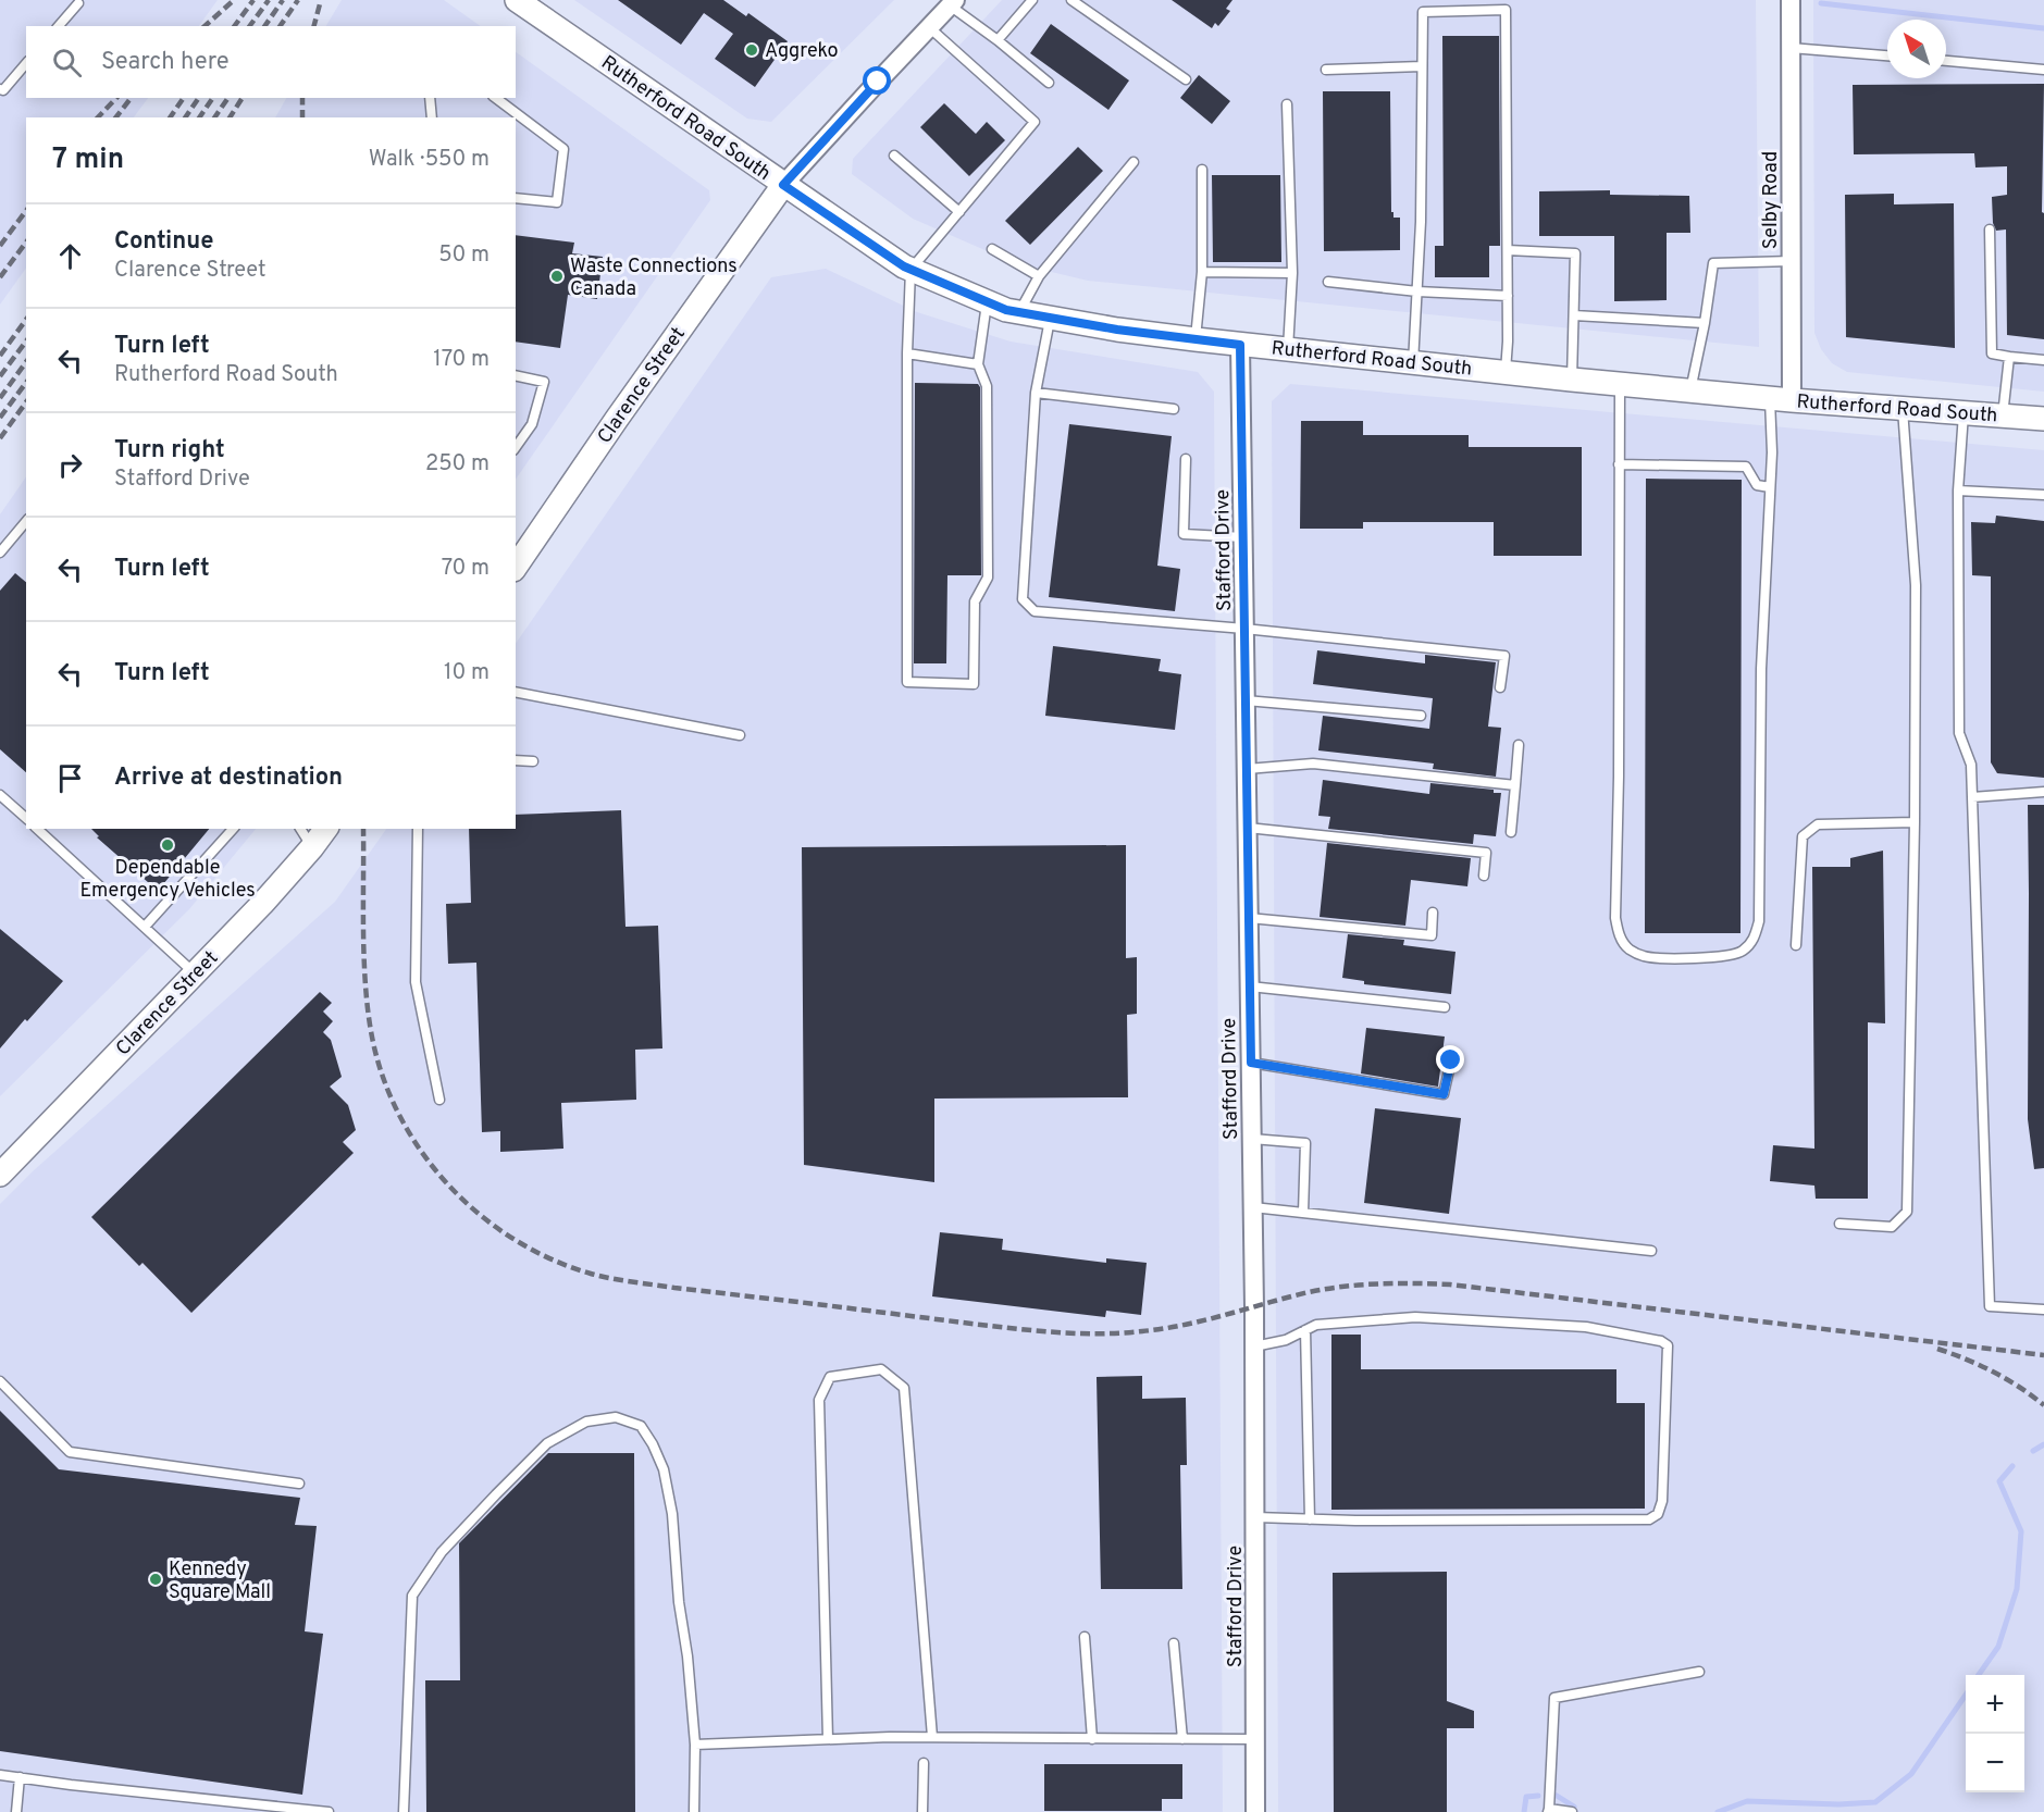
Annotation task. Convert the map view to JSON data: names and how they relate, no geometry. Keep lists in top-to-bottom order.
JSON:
{
  "streets": {
    "street": [
      "Rutherford Road South",
      "Selby Road",
      "Clarence Street",
      "Stafford Drive"
    ]
  },
  "crossings": [
    ["Rutherford Road South", "Selby Road"],
    ["Rutherford Road South", "Clarence Street"],
    ["Rutherford Road South", "Stafford Drive"]
  ],
  "places": [
    "Aggreko",
    "Waste Connections Canada",
    "Dependable Emergency Vehicles",
    "Kennedy Square Mall"
  ],
  "north": "top left",
  "page": {
    "search": "Search here",
    "heading": ["7 min", "Walk · 550 m"],
    "list": [
      ["Continue", "Clarence Street", "50 m"],
      ["Turn left", "Rutherford Road South", "170 m"],
      ["Turn right", "Stafford Drive", "250 m"],
      ["Turn left", "70 m"],
      ["Turn left", "10 m"],
      "Arrive at destination"
    ],
    "map_buttons": ["+", "−"]
  }
}
